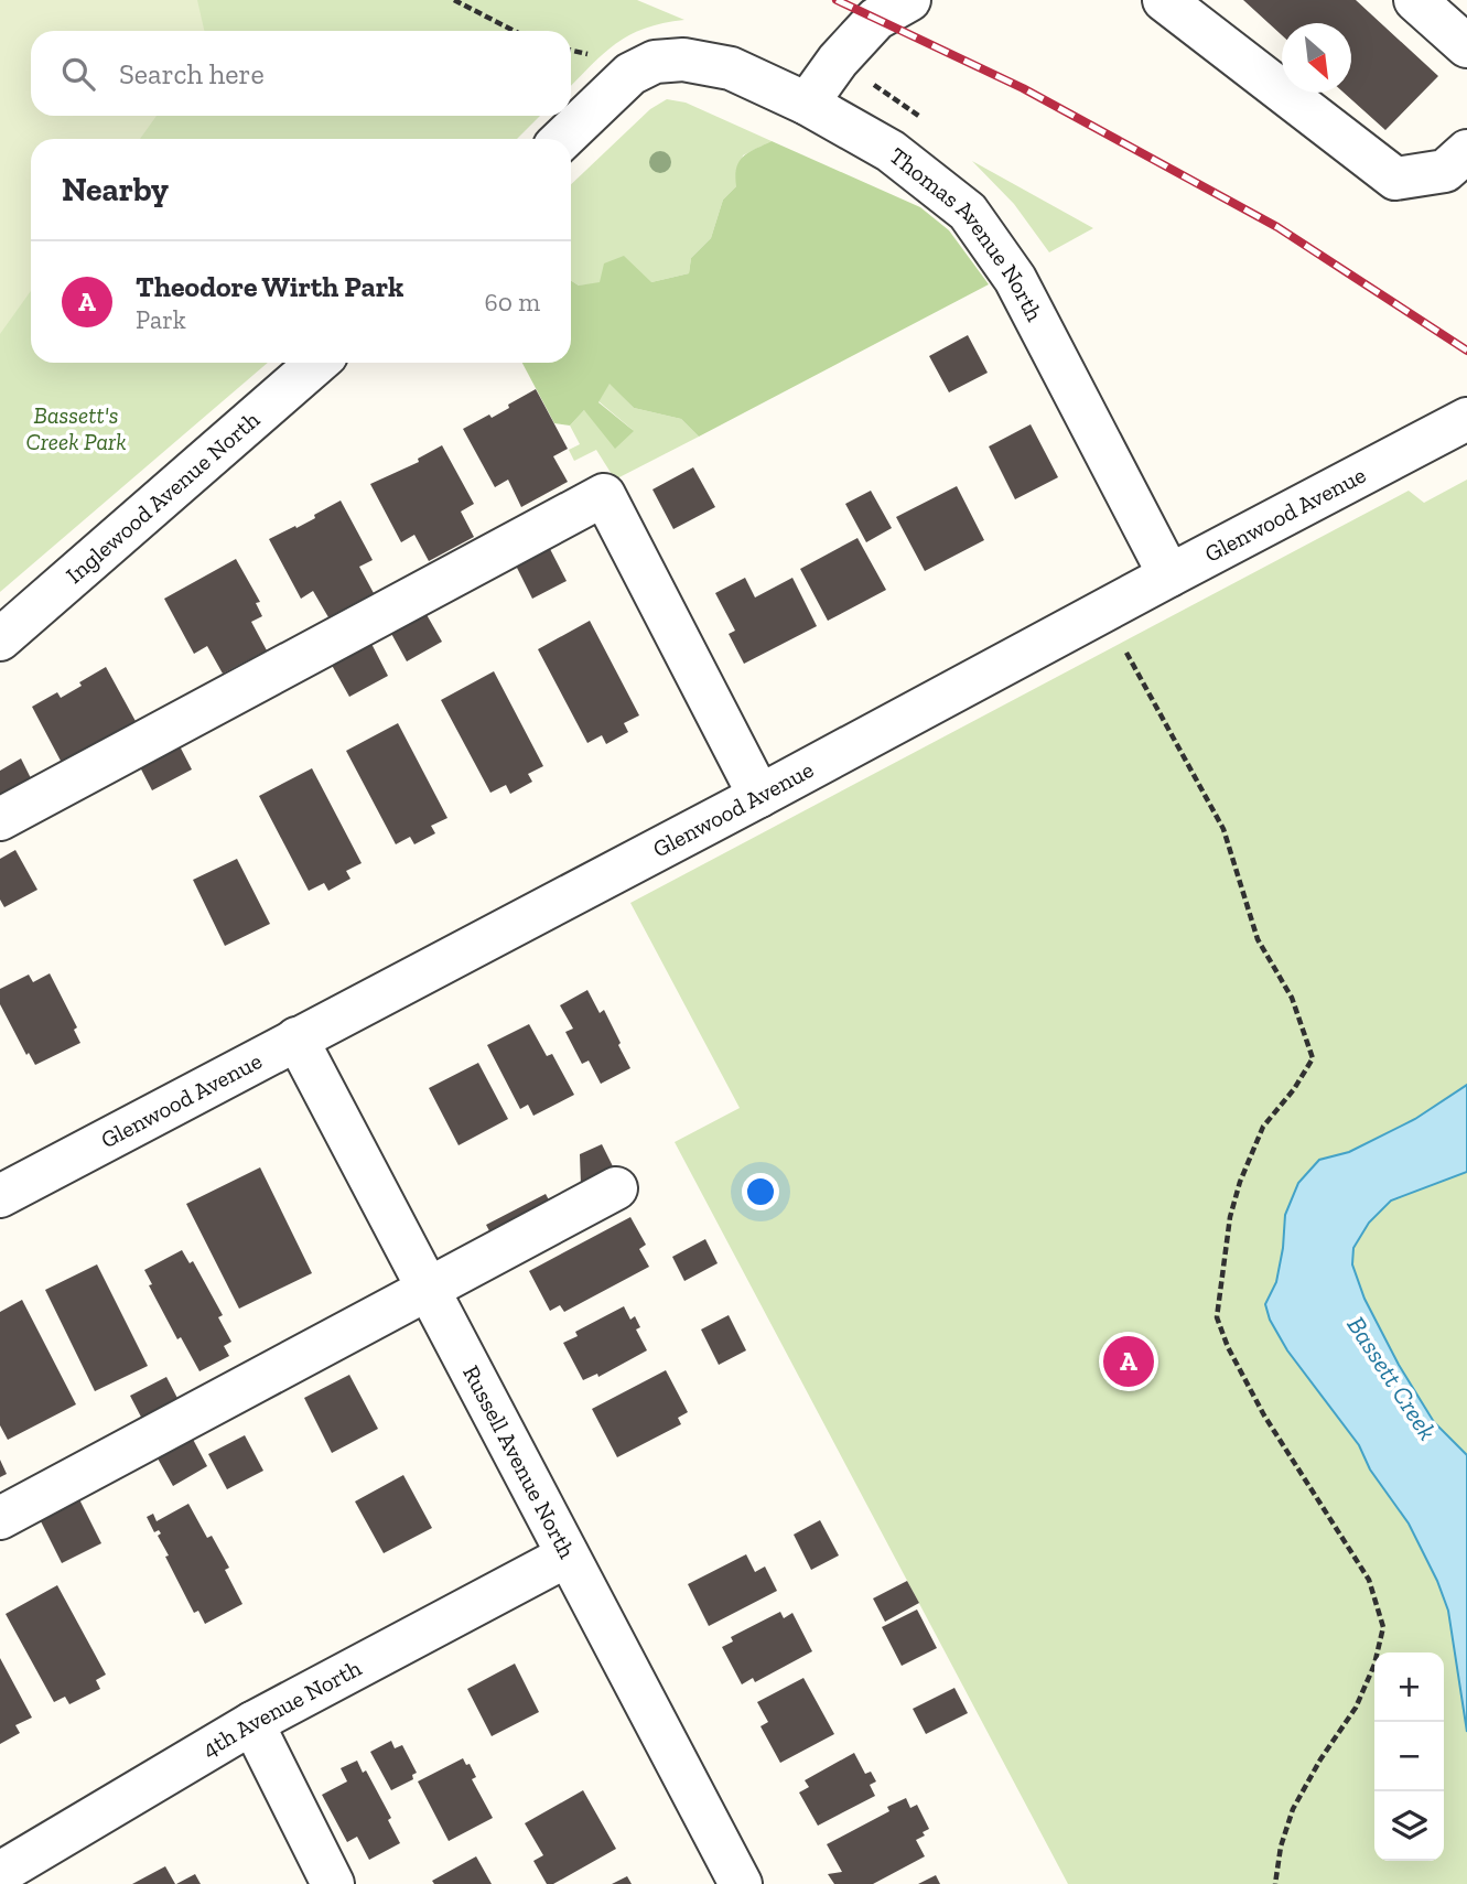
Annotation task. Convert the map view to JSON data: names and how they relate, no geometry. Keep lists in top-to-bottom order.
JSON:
{
  "streets": {
    "street": [
      "Thomas Avenue North",
      "Inglewood Avenue North",
      "Glenwood Avenue",
      "Russell Avenue North",
      "4th Avenue North"
    ]
  },
  "crossings": [
    ["Thomas Avenue North", "Glenwood Avenue"],
    ["Glenwood Avenue", "Russell Avenue North"],
    ["Russell Avenue North", "4th Avenue North"]
  ],
  "water": ["Bassett Creek"],
  "parks": ["Bassett's Creek Park"],
  "north": "bottom right",
  "page": {
    "search": "Search here",
    "heading": "Nearby",
    "list": [
      {
        "mark": "A",
        "name": "Theodore Wirth Park",
        "note": "Park",
        "value": "60 m"
      }
    ],
    "pins": "A",
    "map_buttons": ["+", "−"]
  }
}
